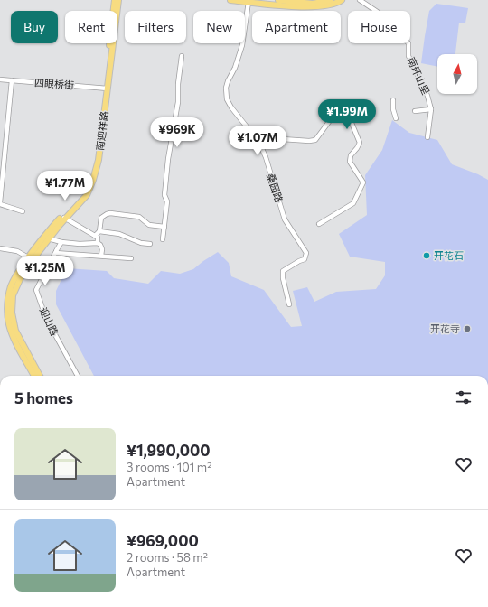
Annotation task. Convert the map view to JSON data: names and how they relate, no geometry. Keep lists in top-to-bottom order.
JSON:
{
  "streets": {
    "main road": ["南迎祥路"],
    "street": [
      "南环山里",
      "四眼桥街",
      "桑园路",
      "迎山路"
    ]
  },
  "crossings": [
    ["四眼桥街", "南迎祥路"]
  ],
  "places": ["开花石", "开花寺"],
  "north": "top",
  "page": {
    "chip": [
      "Buy",
      "Rent",
      "Filters",
      "New",
      "Apartment",
      "House"
    ],
    "price": [
      "¥1.99M",
      "¥969K",
      "¥1.07M",
      "¥1.77M",
      "¥1.25M"
    ],
    "heading": "5 homes",
    "list": [
      {
        "name": "¥1,990,000",
        "note": "3 rooms · 101 m² · Apartment"
      },
      {
        "name": "¥969,000",
        "note": "2 rooms · 58 m² · Apartment"
      }
    ]
  }
}
